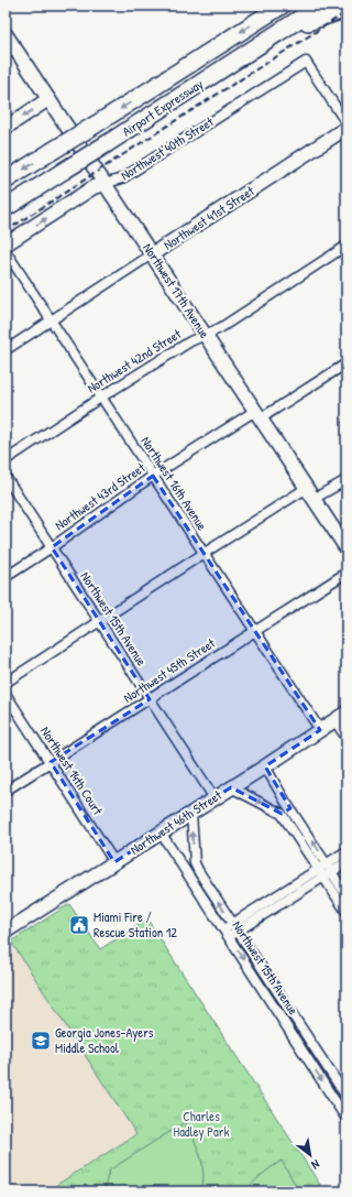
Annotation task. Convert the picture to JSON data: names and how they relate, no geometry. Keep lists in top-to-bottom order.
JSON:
{
  "streets": {
    "highway": ["Airport Expressway"],
    "main road": [
      "Northwest 40th Street",
      "Northwest 41st Street",
      "Northwest 17th Avenue",
      "Northwest 46th Street"
    ],
    "street": [
      "Northwest 42nd Street",
      "Northwest 16th Avenue",
      "Northwest 43rd Street",
      "Northwest 15th Avenue",
      "Northwest 45th Street",
      "Northwest 14th Court"
    ]
  },
  "crossings": [
    ["Northwest 40th Street", "Northwest 17th Avenue"],
    ["Northwest 41st Street", "Northwest 17th Avenue"],
    ["Northwest 41st Street", "Northwest 16th Avenue"],
    ["Northwest 17th Avenue", "Northwest 42nd Street"],
    ["Northwest 17th Avenue", "Northwest 43rd Street"],
    ["Northwest 42nd Street", "Northwest 16th Avenue"],
    ["Northwest 16th Avenue", "Northwest 43rd Street"],
    ["Northwest 16th Avenue", "Northwest 45th Street"],
    ["Northwest 16th Avenue", "Northwest 46th Street"],
    ["Northwest 43rd Street", "Northwest 15th Avenue"],
    ["Northwest 15th Avenue", "Northwest 45th Street"],
    ["Northwest 15th Avenue", "Northwest 46th Street"],
    ["Northwest 45th Street", "Northwest 14th Court"],
    ["Northwest 14th Court", "Northwest 46th Street"]
  ],
  "parks": ["Charles Hadley Park"],
  "places": {
    "public building": ["Miami Fire / Rescue Station 12"],
    "school or university": ["Georgia Jones-Ayers Middle School"]
  },
  "north": "bottom right"
}
